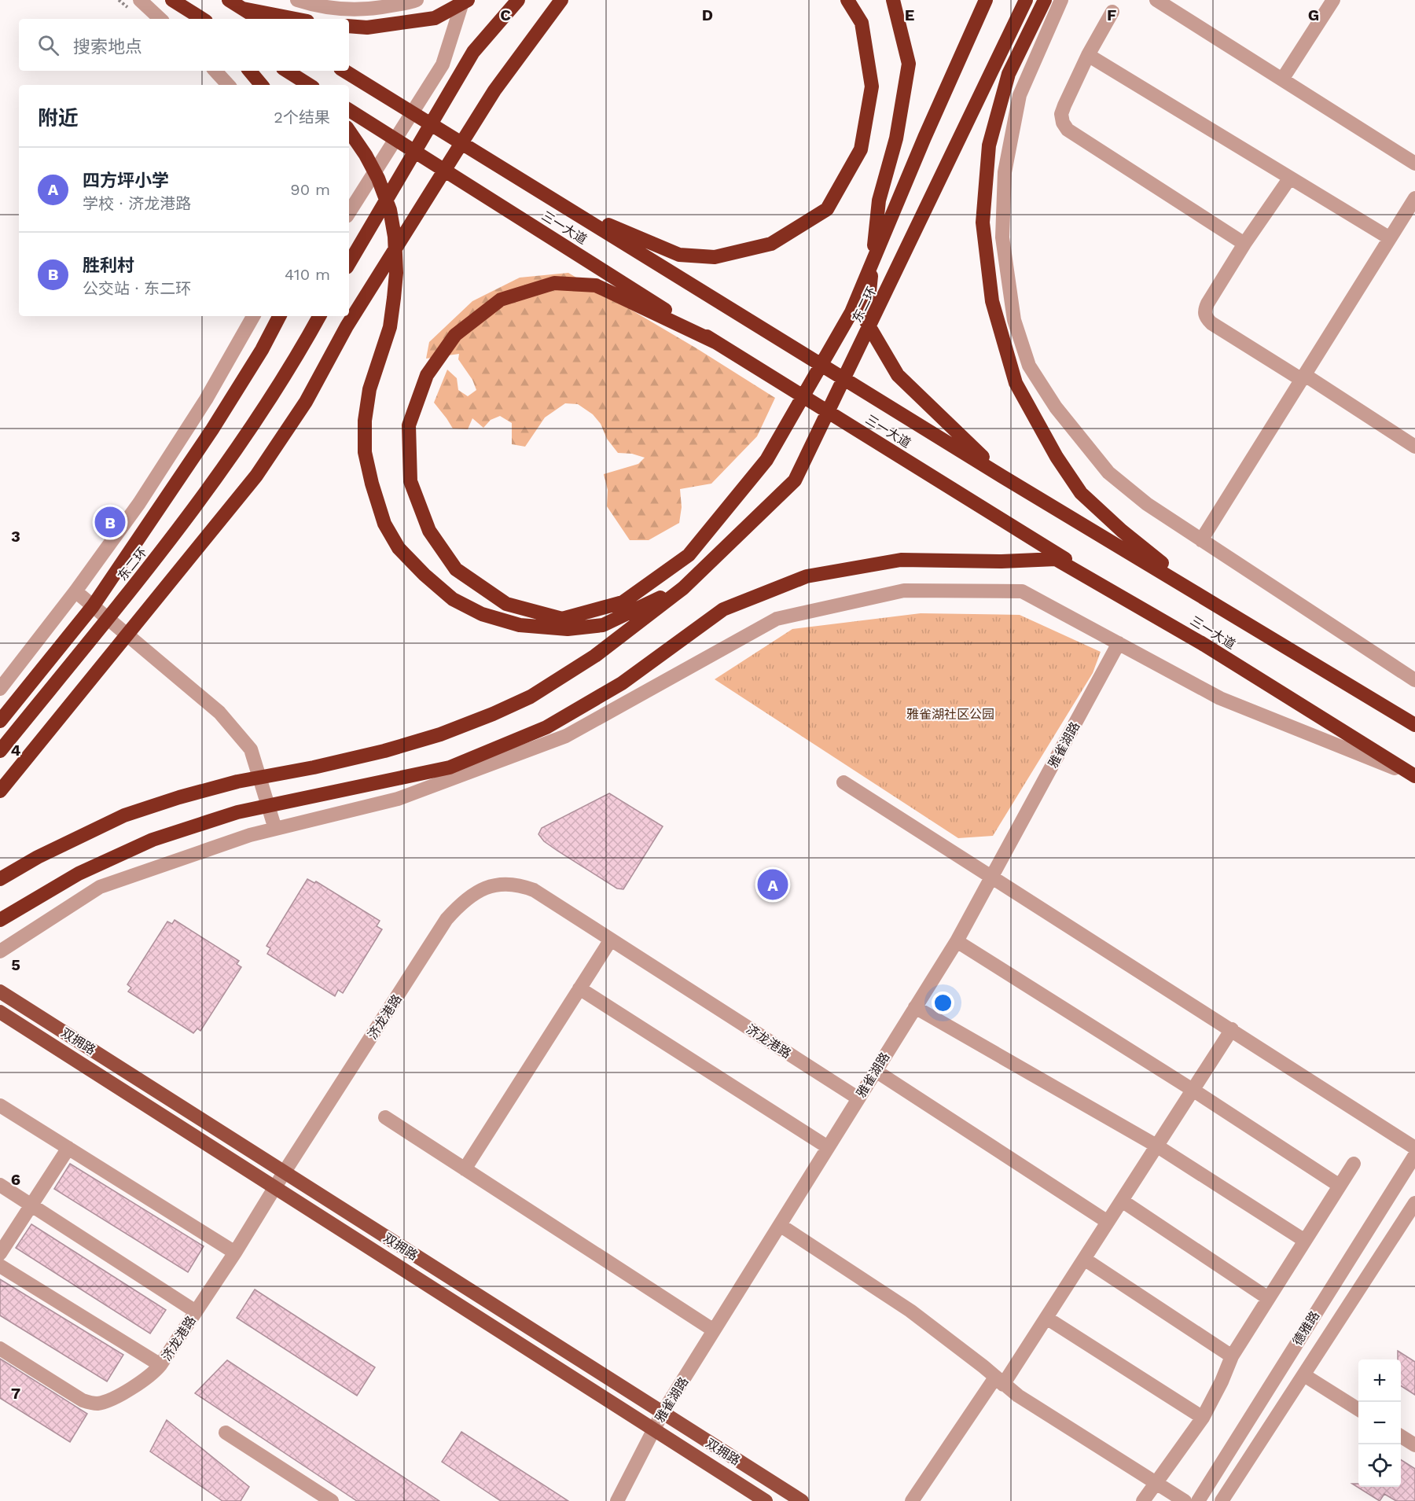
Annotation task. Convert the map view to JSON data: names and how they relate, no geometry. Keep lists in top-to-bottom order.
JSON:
{
  "streets": {
    "highway": ["三一大道", "东二环"],
    "main road": ["双拥路"],
    "street": ["雅雀湖路", "济龙港路", "德雅路"]
  },
  "crossings": [
    ["雅雀湖路", "济龙港路"],
    ["雅雀湖路", "双拥路"],
    ["济龙港路", "双拥路"]
  ],
  "parks": ["雅雀湖社区公园"],
  "page": {
    "search": "搜索地点",
    "heading": ["附近", "2个结果"],
    "list": [
      {
        "mark": "A",
        "name": "四方坪小学",
        "note": "学校 · 济龙港路",
        "value": "90 m"
      },
      {
        "mark": "B",
        "name": "胜利村",
        "note": "公交站 · 东二环",
        "value": "410 m"
      }
    ],
    "pins": ["B", "A"],
    "map_buttons": ["+", "−"]
  },
  "grid": {
    "columns": [
      "C",
      "D",
      "E",
      "F",
      "G"
    ],
    "rows": [
      "3",
      "4",
      "5",
      "6",
      "7"
    ]
  }
}
